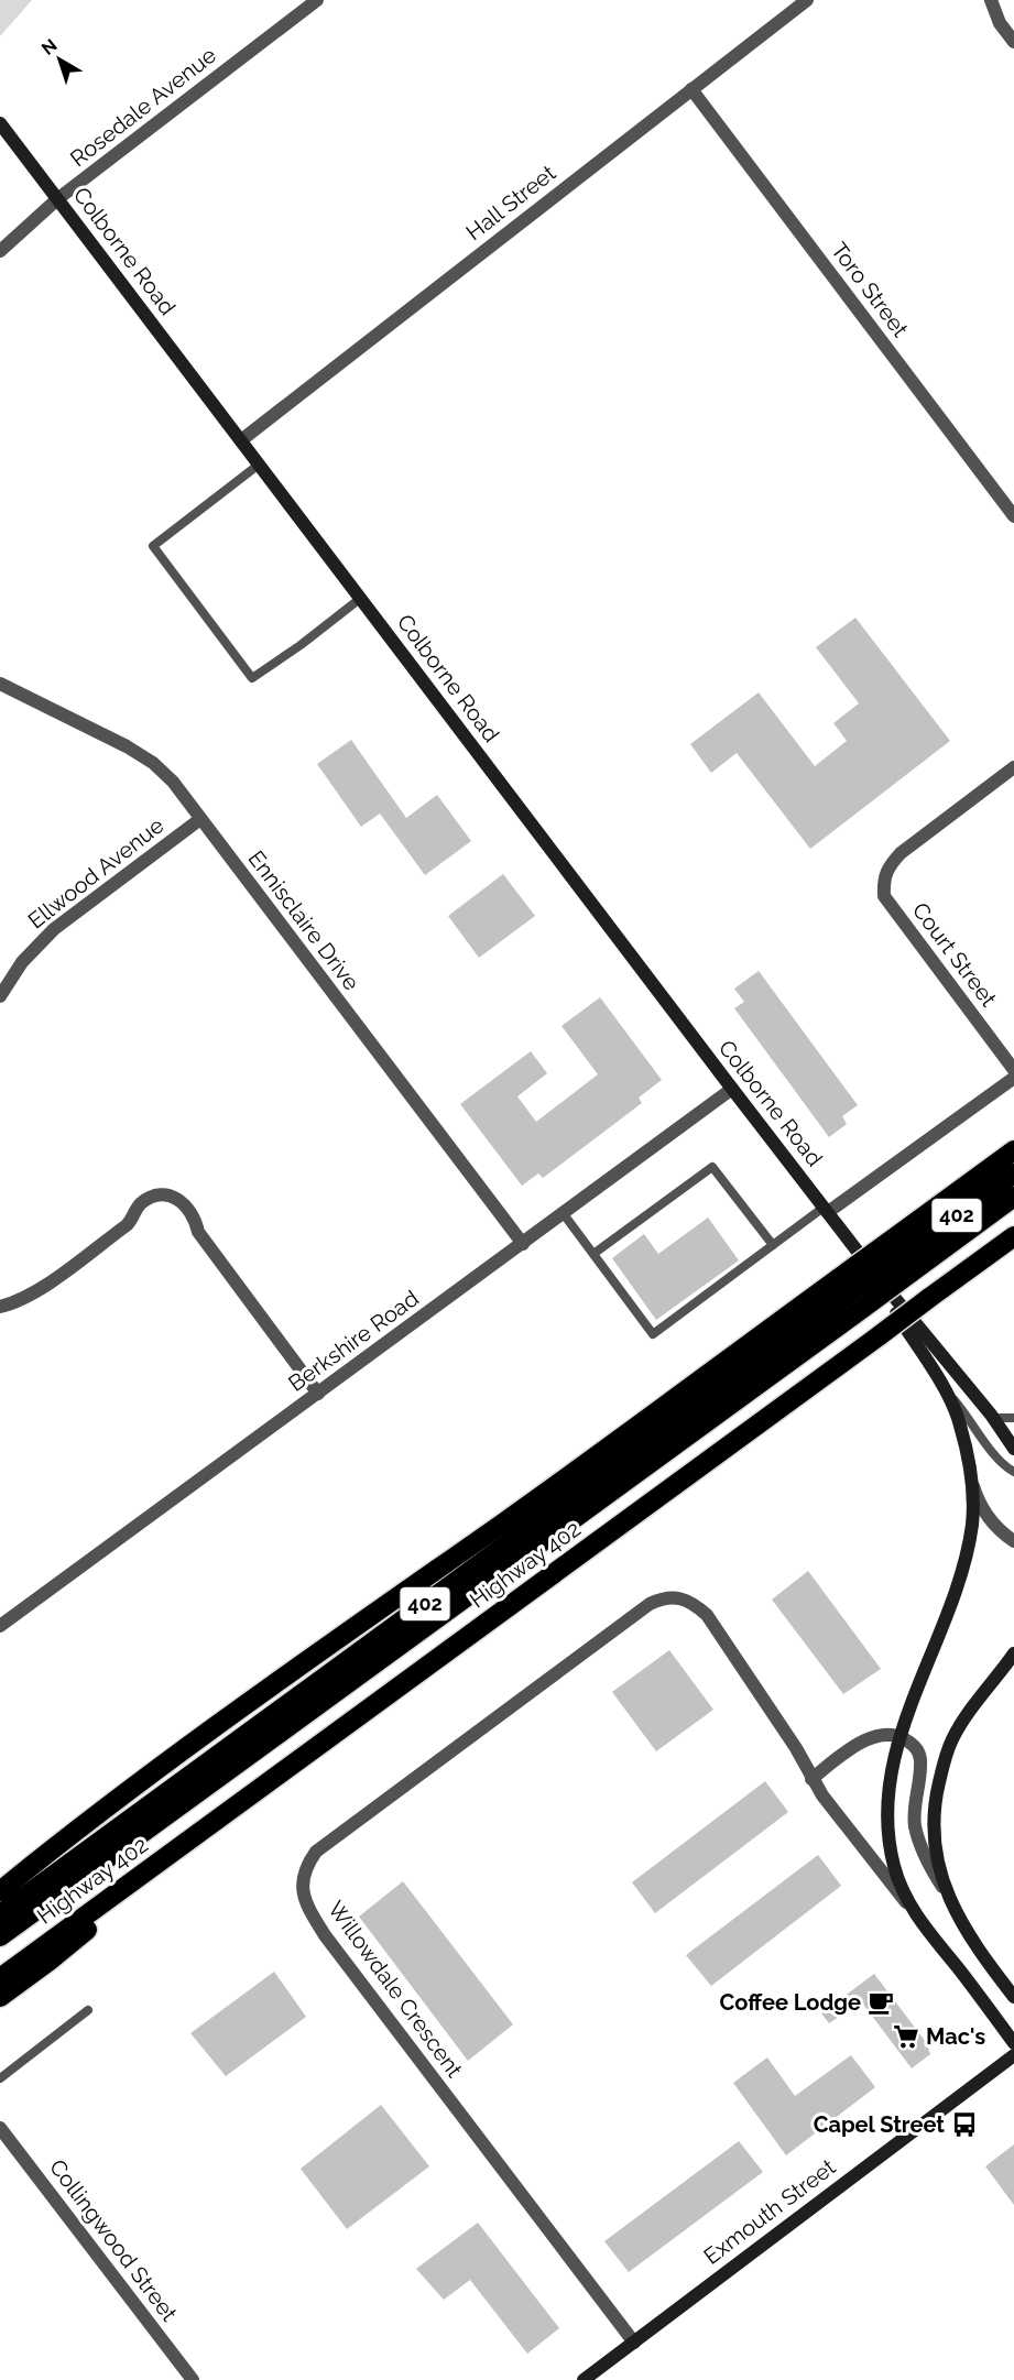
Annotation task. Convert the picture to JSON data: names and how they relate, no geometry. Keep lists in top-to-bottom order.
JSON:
{
  "streets": {
    "highway": ["402", "Highway 402"],
    "street": [
      "Rosedale Avenue",
      "Hall Street",
      "Colborne Road",
      "Toro Street",
      "Ellwood Avenue",
      "Ennisclaire Drive",
      "Court Street",
      "Berkshire Road",
      "Willowdale Crescent",
      "Exmouth Street",
      "Collingwood Street"
    ]
  },
  "crossings": [
    ["Rosedale Avenue", "Colborne Road"],
    ["Hall Street", "Colborne Road"],
    ["Hall Street", "Toro Street"],
    ["Colborne Road", "Berkshire Road"],
    ["Ellwood Avenue", "Ennisclaire Drive"],
    ["Ennisclaire Drive", "Berkshire Road"],
    ["Willowdale Crescent", "Exmouth Street"]
  ],
  "places": {
    "cafe": ["Coffee Lodge"],
    "supermarket": ["Mac's"],
    "bus stop": ["Capel Street"]
  },
  "north": "top left"
}
